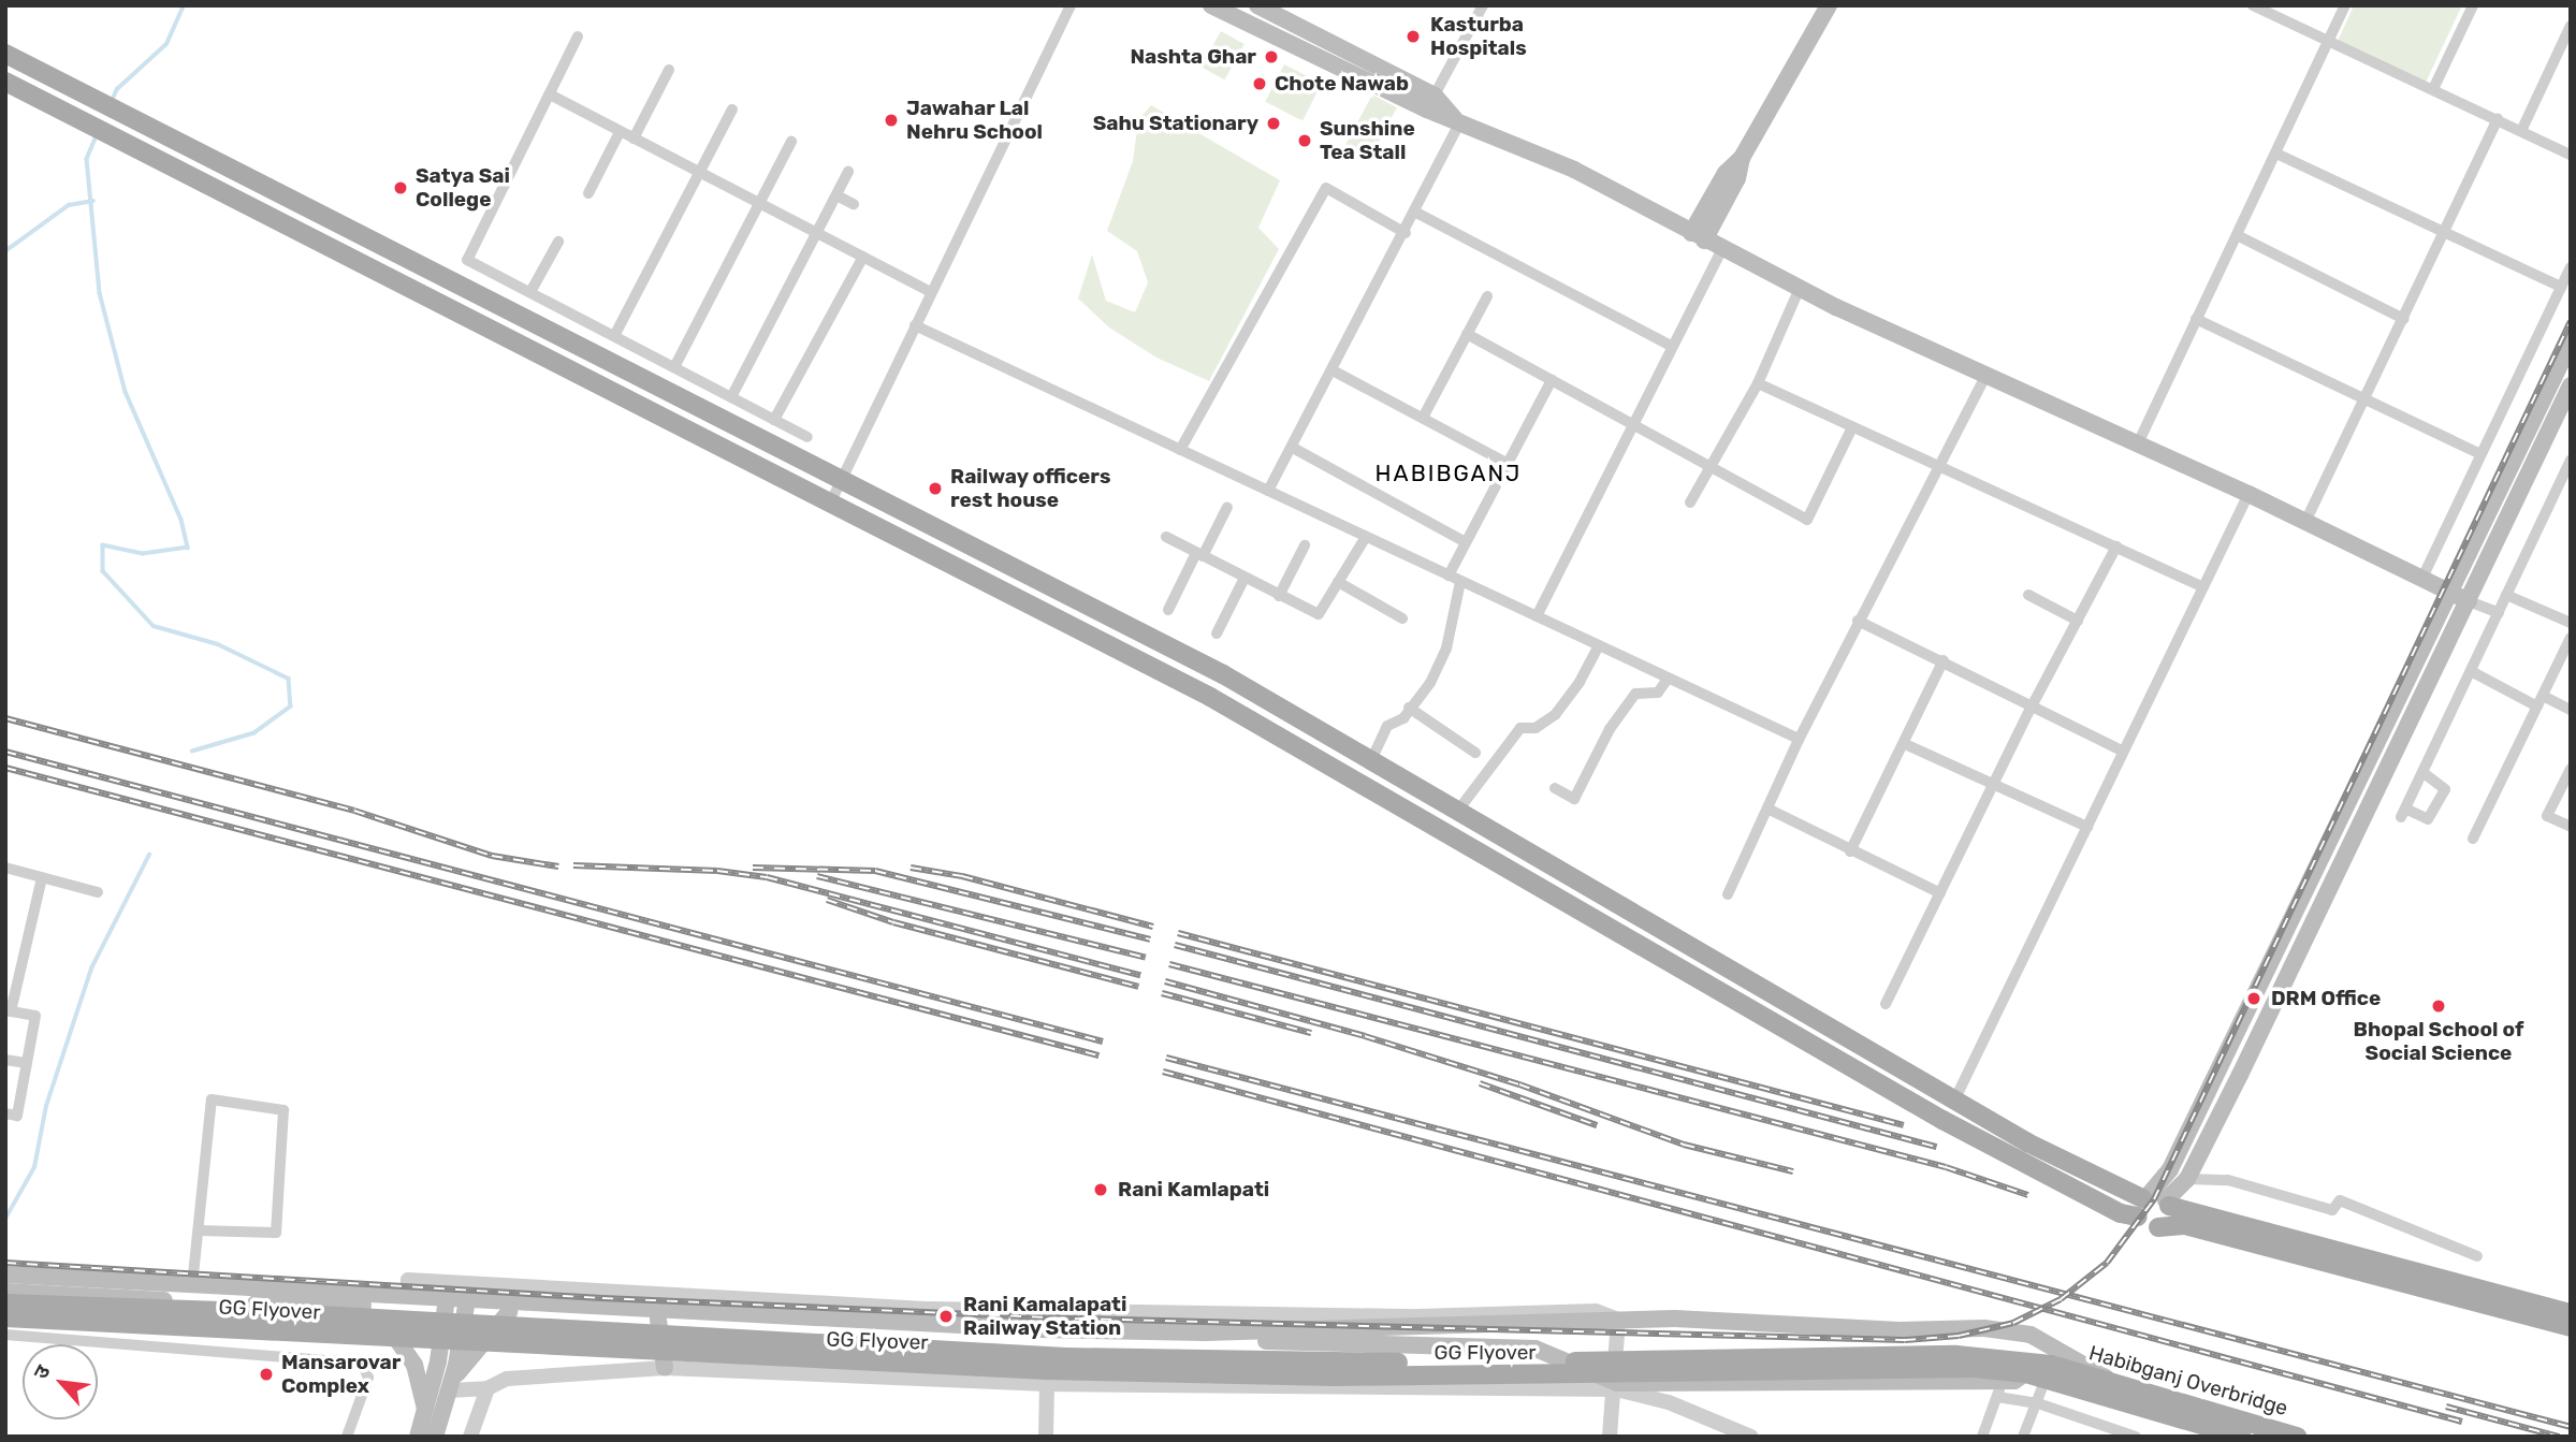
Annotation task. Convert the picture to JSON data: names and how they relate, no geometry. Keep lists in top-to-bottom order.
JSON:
{
  "streets": {
    "main road": ["GG Flyover", "Habibganj Overbridge"]
  },
  "crossings": [
    ["GG Flyover", "Habibganj Overbridge"]
  ],
  "districts": ["HABIBGANJ"],
  "places": [
    "Kasturba Hospitals",
    "Nashta Ghar",
    "Chote Nawab",
    "Jawahar Lal Nehru School",
    "Sahu Stationary",
    "Sunshine Tea Stall",
    "Satya Sai College",
    "Railway officers rest house",
    "DRM Office",
    "Bhopal School of Social Science",
    "Rani Kamlapati",
    "Rani Kamalapati Railway Station",
    "Mansarovar Complex"
  ],
  "north": "top left"
}
